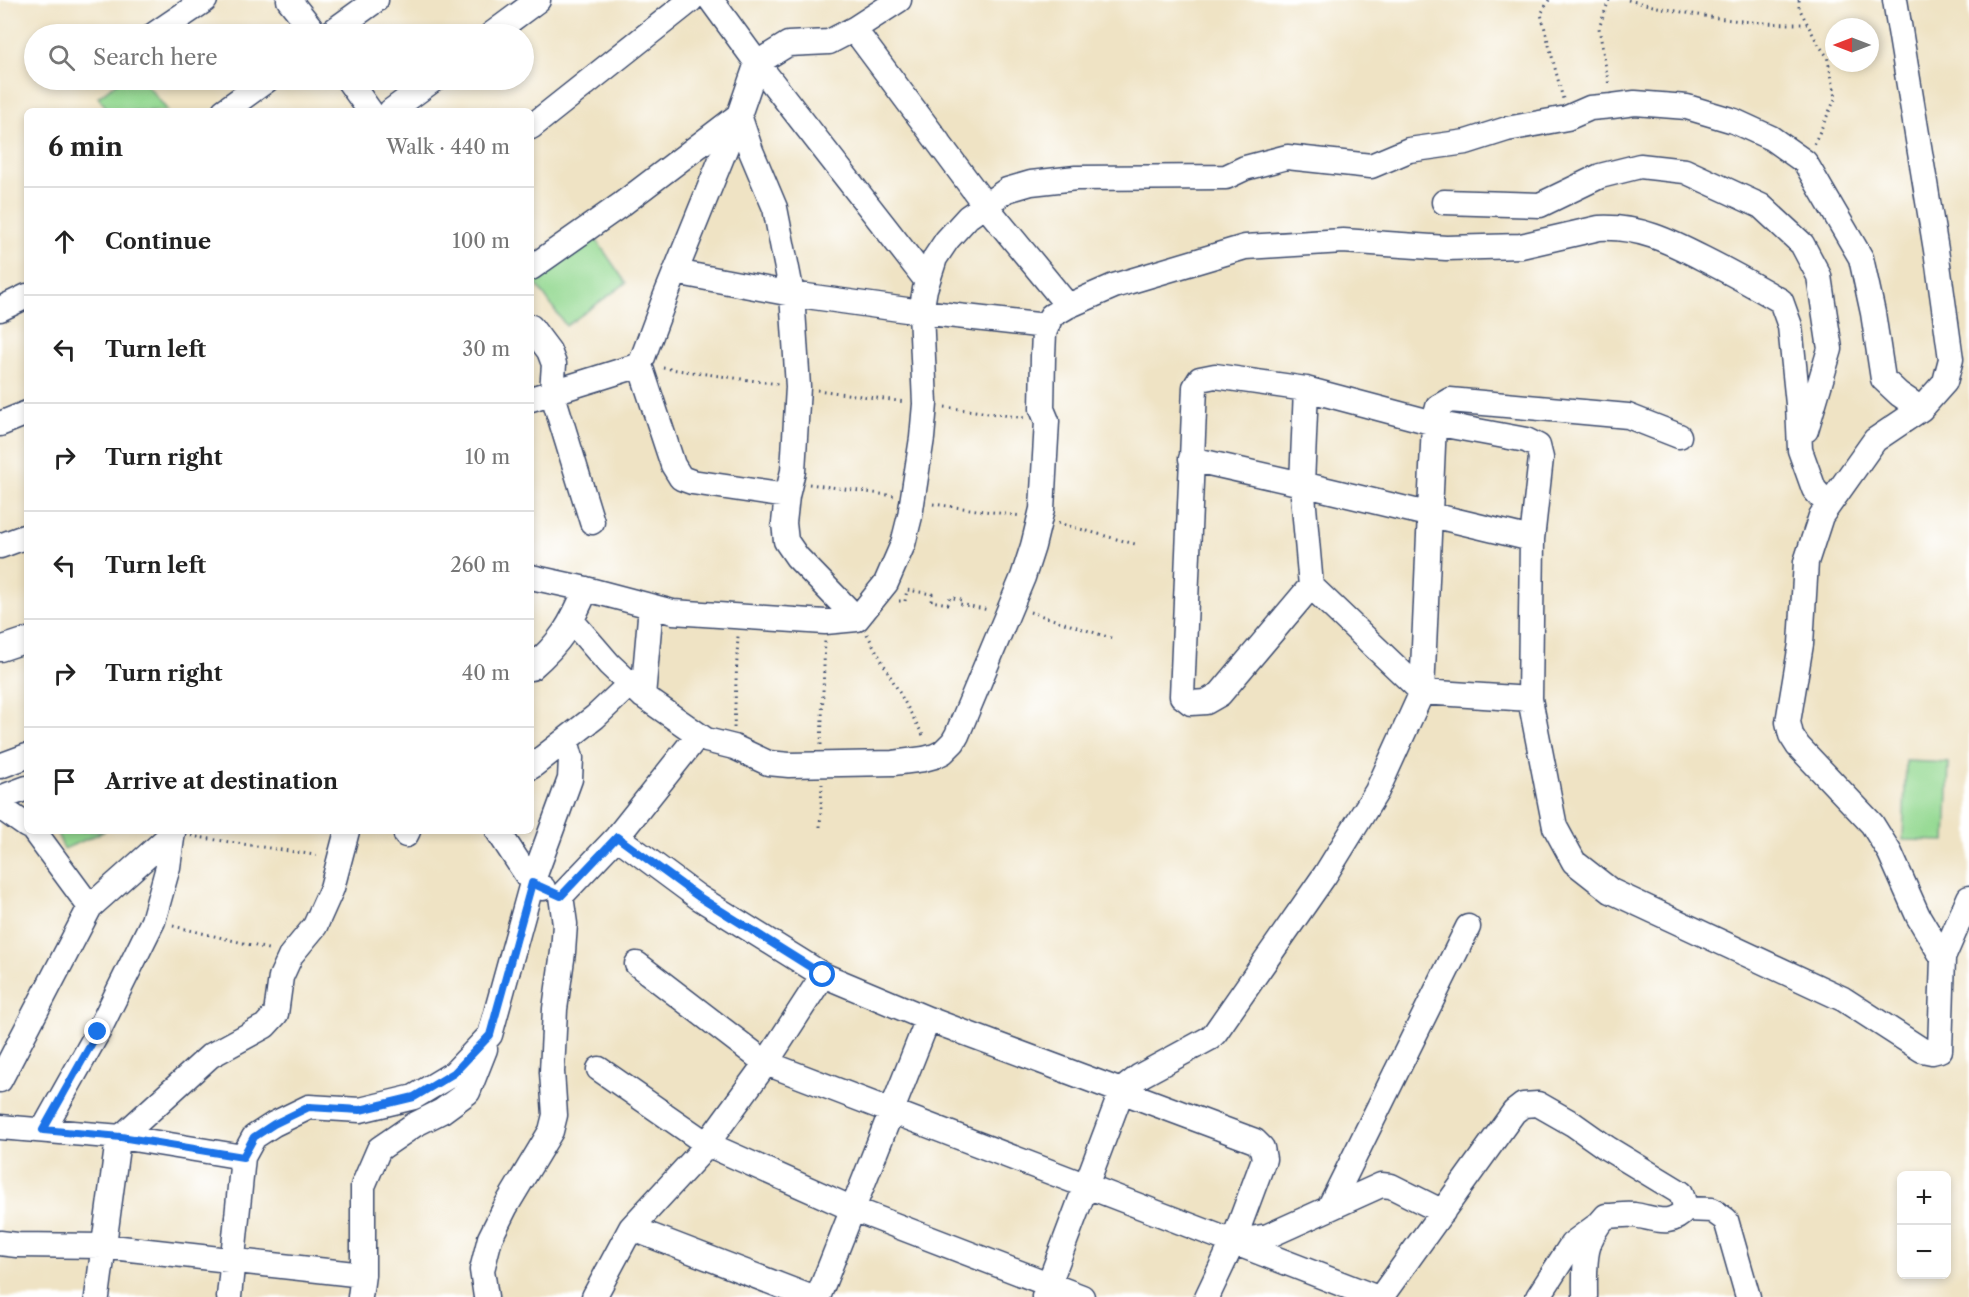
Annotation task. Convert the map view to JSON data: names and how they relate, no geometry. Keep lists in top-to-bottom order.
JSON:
{
  "north": "left",
  "page": {
    "search": "Search here",
    "heading": ["6 min", "Walk · 440 m"],
    "list": [
      ["Continue", "100 m"],
      ["Turn left", "30 m"],
      ["Turn right", "10 m"],
      ["Turn left", "260 m"],
      ["Turn right", "40 m"],
      "Arrive at destination"
    ],
    "map_buttons": ["+", "−"]
  }
}
